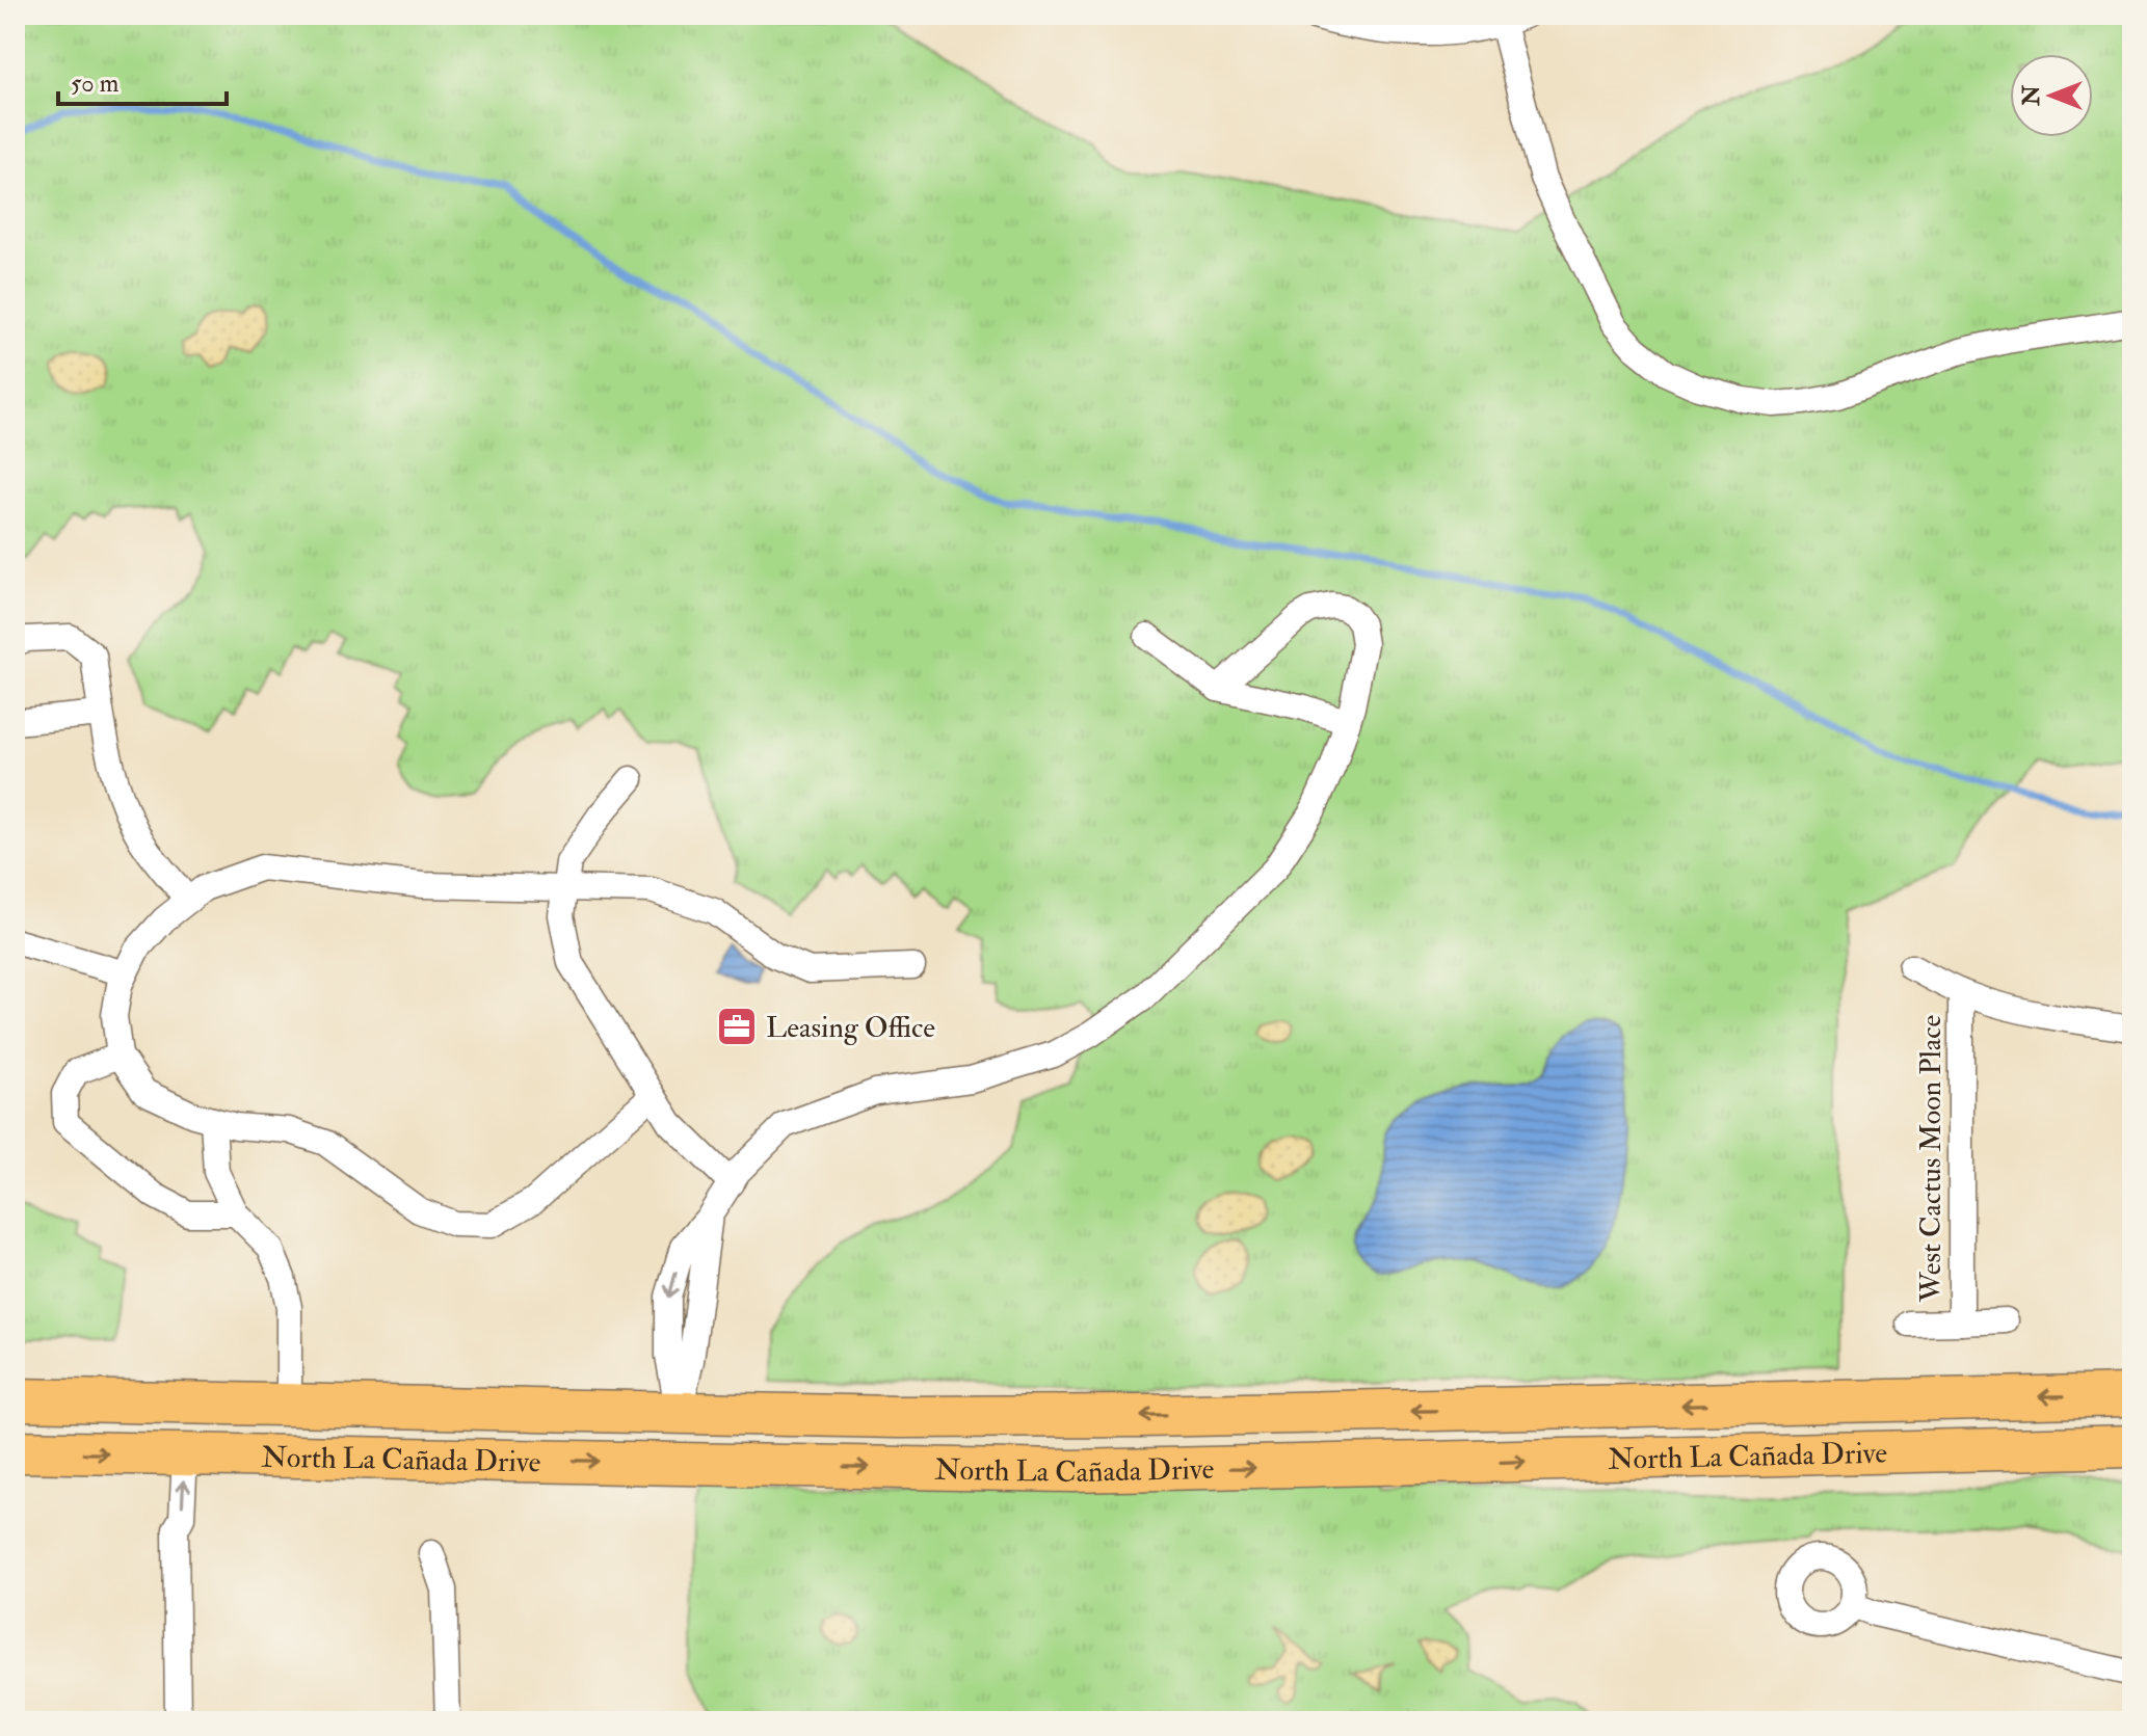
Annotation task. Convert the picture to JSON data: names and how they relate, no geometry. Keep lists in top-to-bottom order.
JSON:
{
  "streets": {
    "main road": ["North La Cañada Drive"],
    "street": ["West Cactus Moon Place"]
  },
  "places": {
    "office": ["Leasing Office"]
  },
  "scale_bar": "50 m",
  "north": "left"
}
